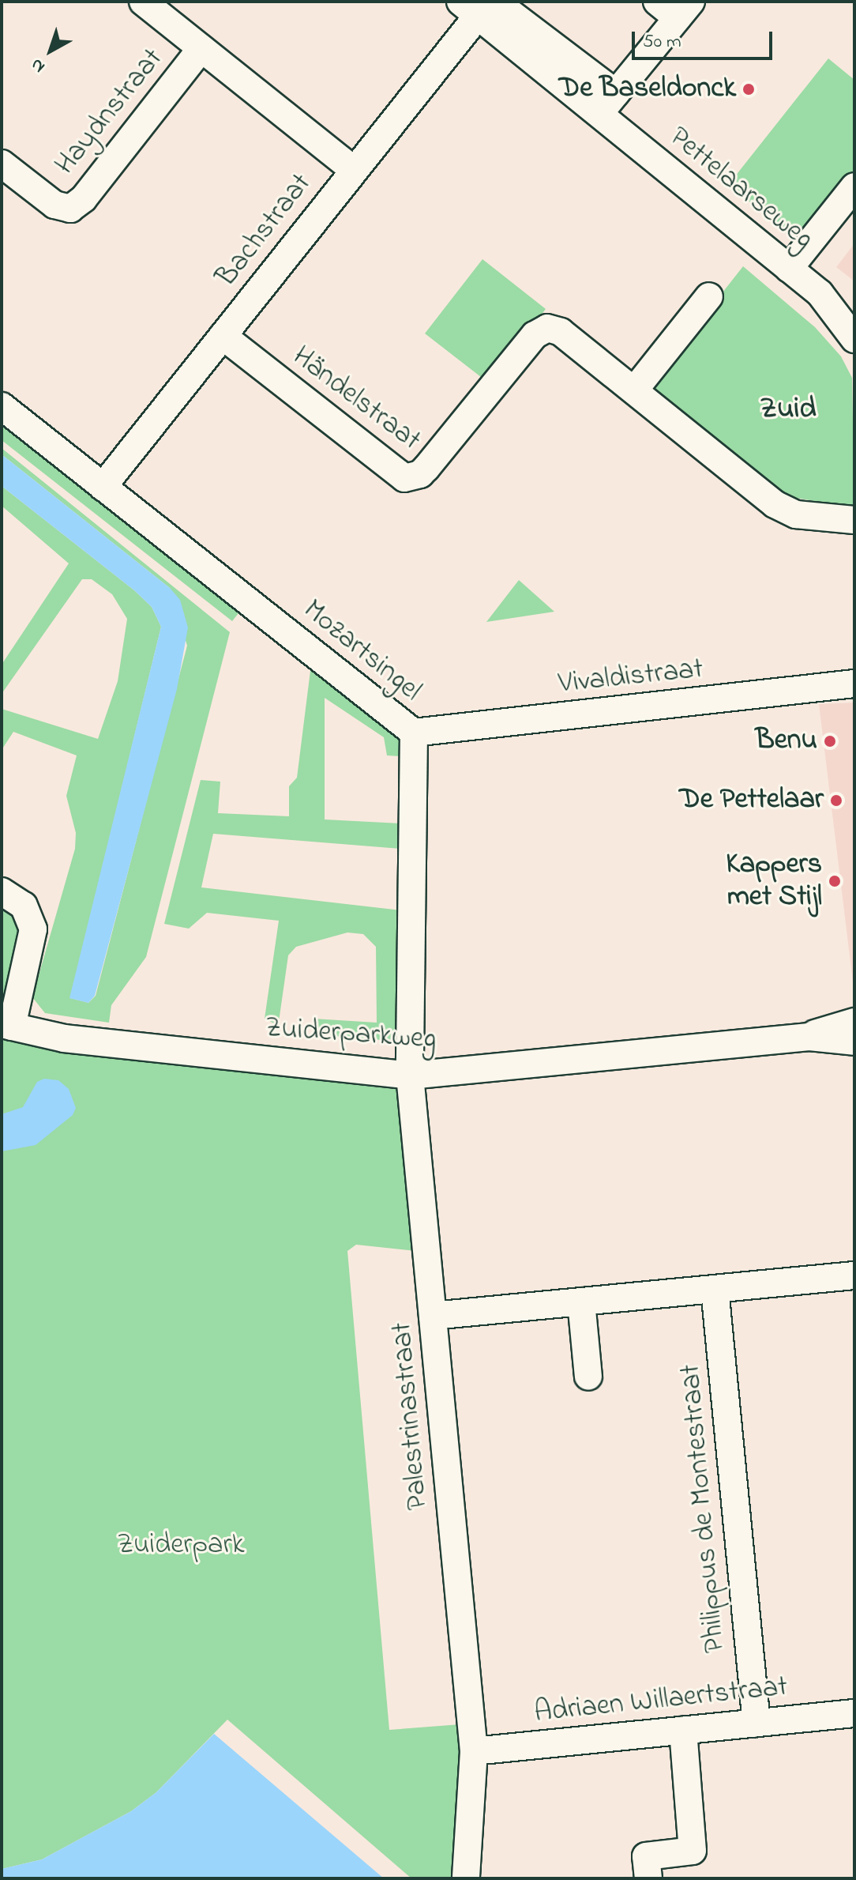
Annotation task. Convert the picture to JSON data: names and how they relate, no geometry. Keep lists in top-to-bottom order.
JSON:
{
  "streets": {
    "street": [
      "Haydnstraat",
      "Pettelaarseweg",
      "Bachstraat",
      "Händelstraat",
      "Mozartsingel",
      "Vivaldistraat",
      "Zuiderparkweg",
      "Palestrinastraat",
      "Philippus de Montestraat",
      "Adriaen Willaertstraat"
    ]
  },
  "crossings": [
    ["Pettelaarseweg", "Bachstraat"],
    ["Bachstraat", "Händelstraat"],
    ["Bachstraat", "Mozartsingel"],
    ["Mozartsingel", "Vivaldistraat"],
    ["Mozartsingel", "Zuiderparkweg"],
    ["Mozartsingel", "Palestrinastraat"],
    ["Zuiderparkweg", "Palestrinastraat"],
    ["Palestrinastraat", "Adriaen Willaertstraat"],
    ["Philippus de Montestraat", "Adriaen Willaertstraat"]
  ],
  "districts": ["Zuid"],
  "parks": ["Zuiderpark"],
  "places": [
    "De Baseldonck",
    "Benu",
    "De Pettelaar",
    "Kappers met Stijl"
  ],
  "scale_bar": "50 m",
  "north": "bottom left"
}
